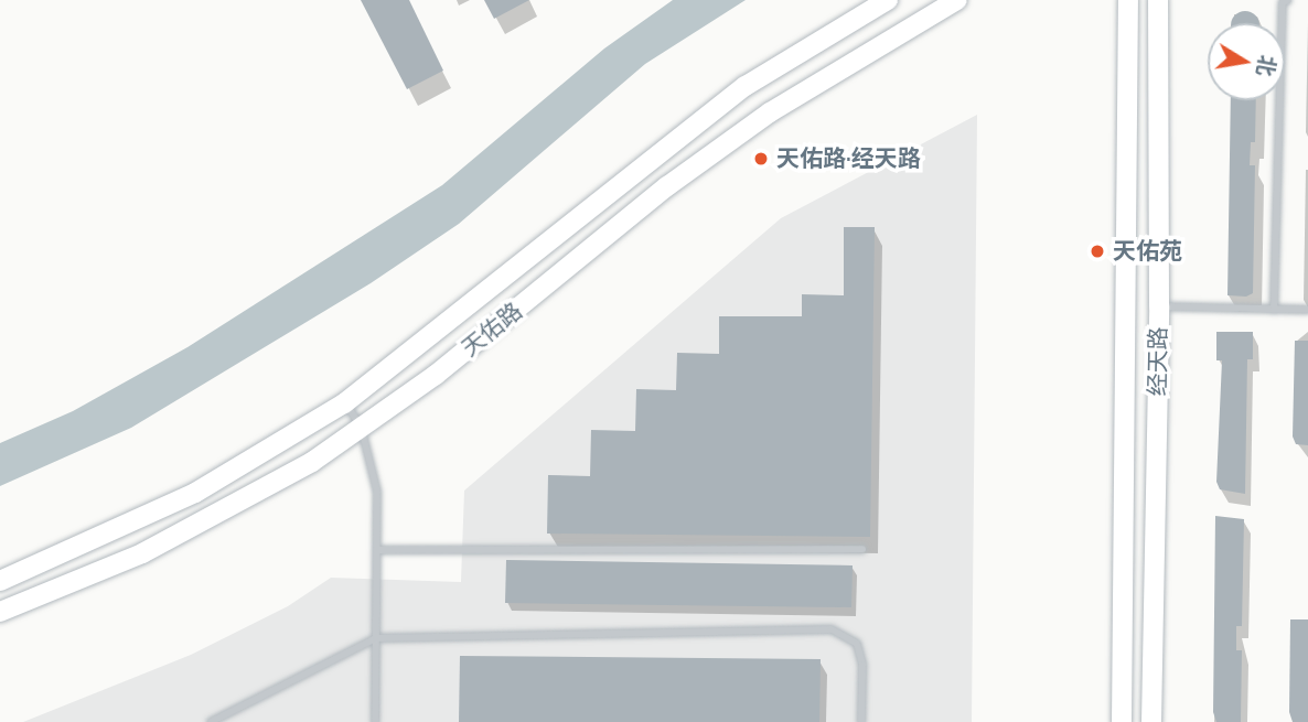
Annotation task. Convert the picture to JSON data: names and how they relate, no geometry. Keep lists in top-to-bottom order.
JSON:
{
  "streets": {
    "main road": ["天佑路", "经天路"]
  },
  "places": ["天佑路·经天路", "天佑苑"],
  "north": "right"
}
